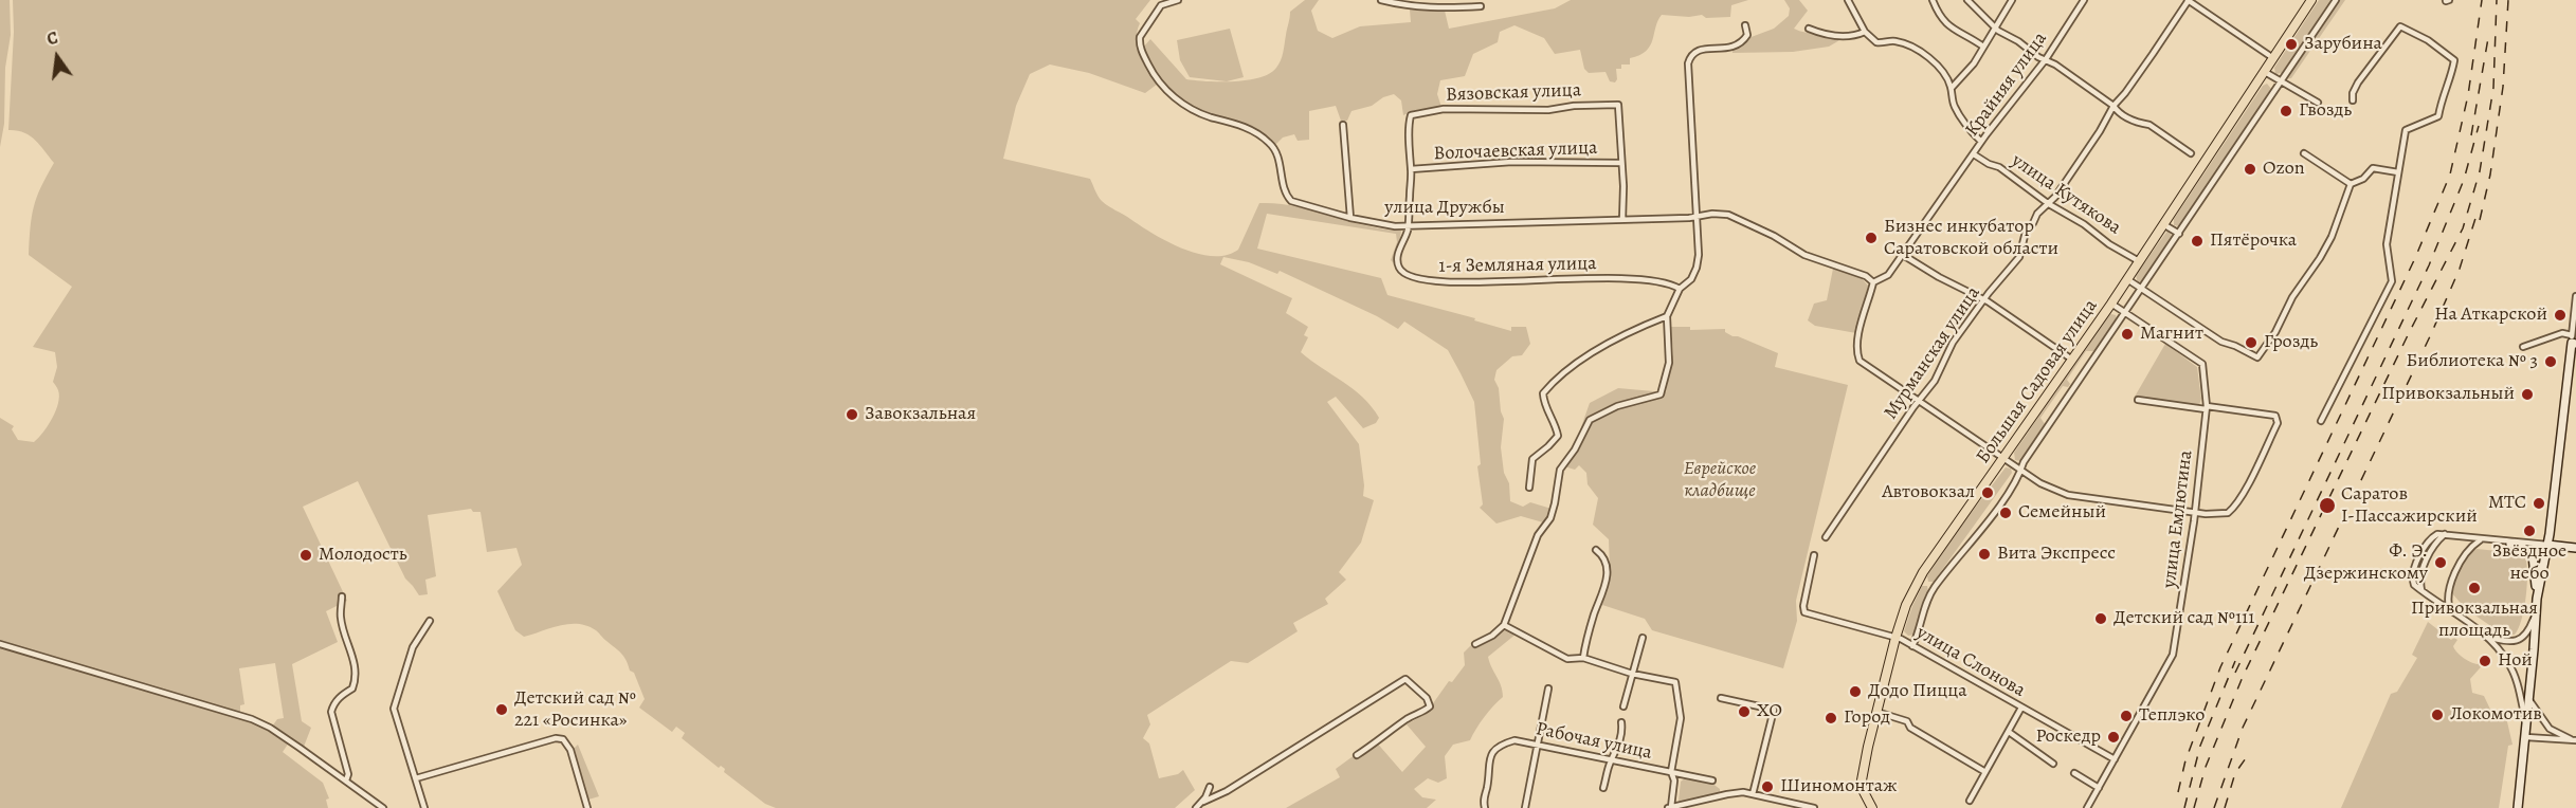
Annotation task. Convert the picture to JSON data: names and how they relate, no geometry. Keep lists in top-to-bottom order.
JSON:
{
  "streets": {
    "main road": ["Большая Садовая улица"],
    "street": [
      "Крайняя улица",
      "Вязовская улица",
      "Волочаевская улица",
      "улица Кутякова",
      "улица Дружбы",
      "1-я Земляная улица",
      "Мурманская улица",
      "улица Емлютина",
      "улица Слонова",
      "Рабочая улица"
    ]
  },
  "crossings": [
    ["Крайняя улица", "улица Кутякова"],
    ["Крайняя улица", "улица Дружбы"],
    ["Вязовская улица", "Волочаевская улица"],
    ["Вязовская улица", "1-я Земляная улица"],
    ["Волочаевская улица", "1-я Земляная улица"],
    ["улица Кутякова", "Мурманская улица"],
    ["улица Кутякова", "Большая Садовая улица"],
    ["улица Дружбы", "1-я Земляная улица"],
    ["Большая Садовая улица", "улица Слонова"],
    ["улица Емлютина", "улица Слонова"]
  ],
  "parks": ["Еврейское кладбище"],
  "places": [
    "Зарубина",
    "Гвоздь",
    "Ozon",
    "Бизнес инкубатор Саратовской области",
    "Пятёрочка",
    "На Аткарской",
    "Магнит",
    "Гроздь",
    "Библиотека № 3",
    "Привокзальный",
    "Завокзальная",
    "Автовокзал",
    "МТС",
    "Саратов I-Пассажирский",
    "Семейный",
    "Звёздное небо",
    "Вита Экспресс",
    "Молодость",
    "Ф. Э. Дзержинскому",
    "Привокзальная площадь",
    "Детский сад №111",
    "Ной",
    "Додо Пицца",
    "Детский сад № 221 «Росинка»",
    "ХО",
    "Локомотив",
    "Теплэко",
    "Город",
    "Роскедр",
    "Шиномонтаж"
  ],
  "north": "top"
}
